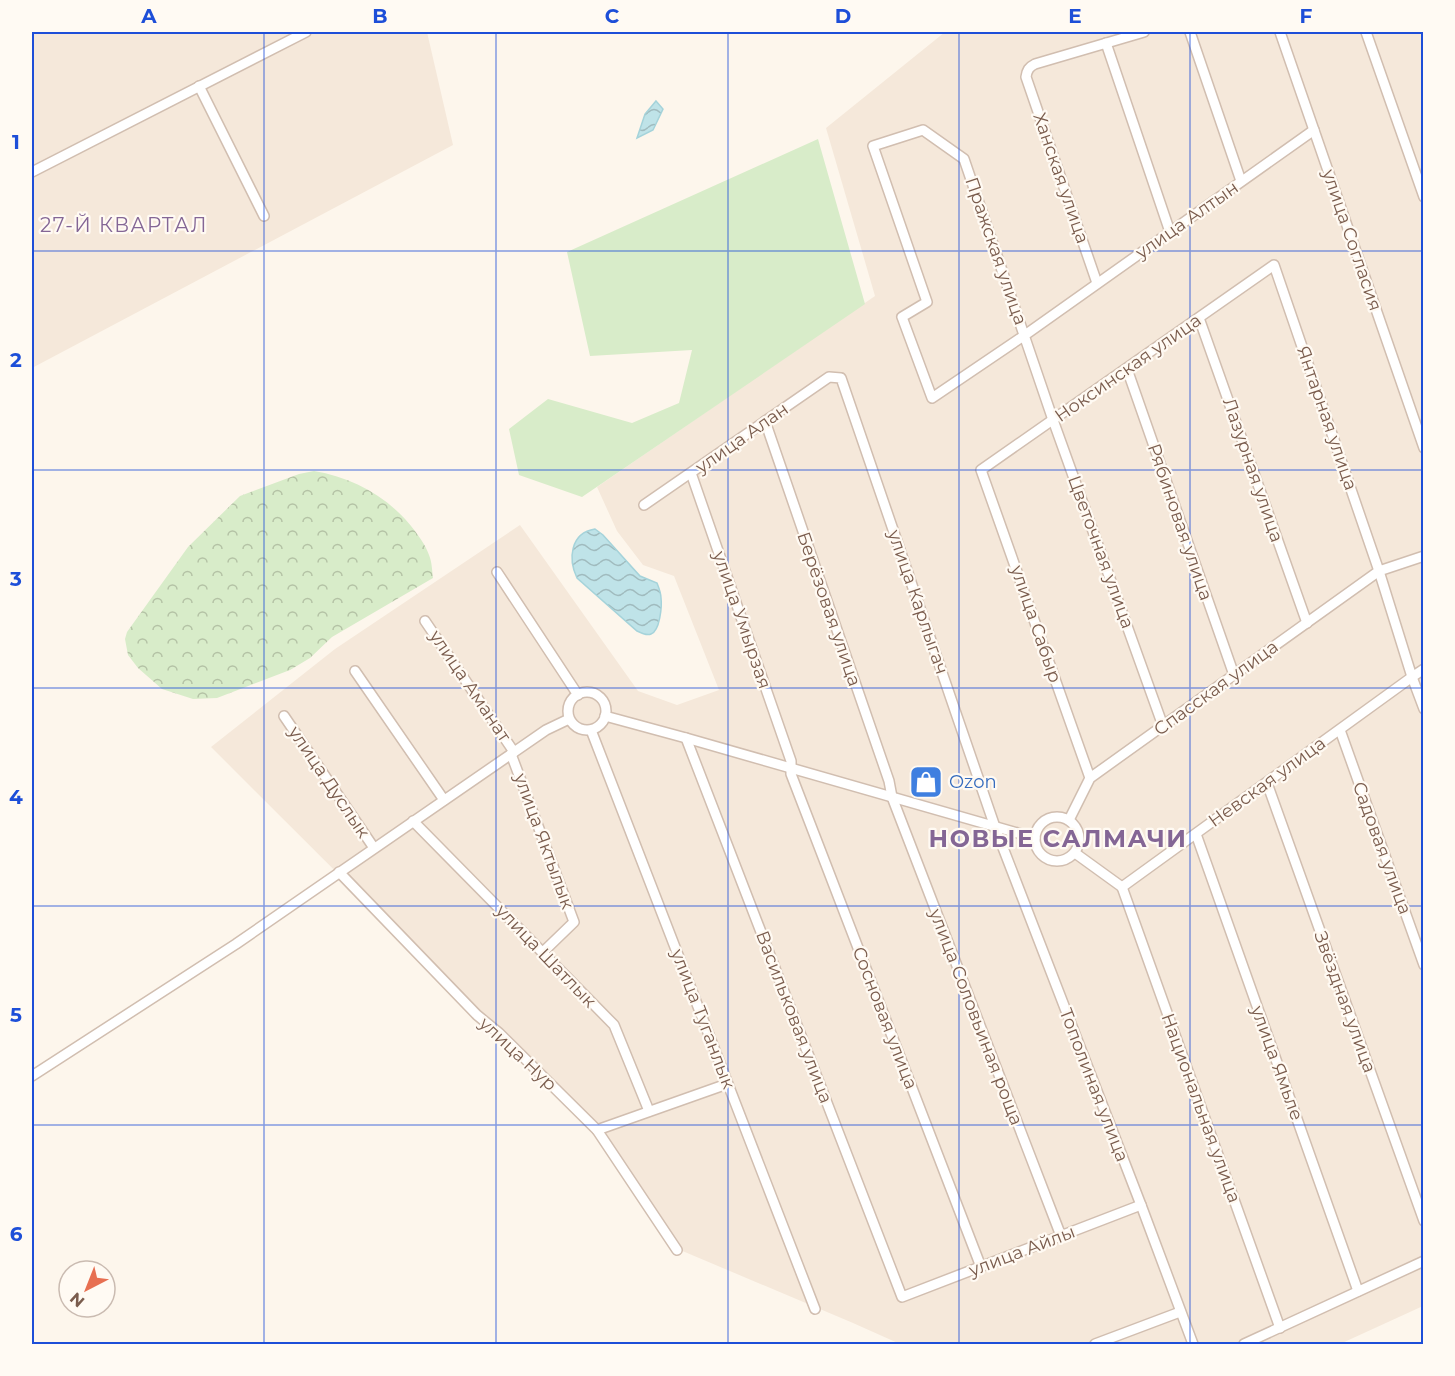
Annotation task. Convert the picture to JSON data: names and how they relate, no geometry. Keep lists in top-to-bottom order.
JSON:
{
  "streets": {
    "street": [
      "Ханская улица",
      "улица Алтын",
      "улица Согласия",
      "Пражская улица",
      "Ноксинская улица",
      "Янтарная улица",
      "улица Алан",
      "Лазурная улица",
      "Рябиновая улица",
      "Цветочная улица",
      "улица Карлыгач",
      "Берёзовая улица",
      "улица Умырзая",
      "улица Сабыр",
      "улица Аманат",
      "Спасская улица",
      "улица Дуслык",
      "Невская улица",
      "улица Яктылык",
      "Садовая улица",
      "улица Шатлык",
      "Звёздная улица",
      "Васильковая улица",
      "улица Соловьиная роща",
      "Сосновая улица",
      "улица Туганлык",
      "улица Нур",
      "улица Ямьле",
      "Тополиная улица",
      "Национальная улица",
      "улица Айлы"
    ]
  },
  "crossings": [
    ["Ханская улица", "улица Алтын"],
    ["улица Алтын", "улица Согласия"],
    ["улица Алтын", "Пражская улица"],
    ["Пражская улица", "Цветочная улица"],
    ["Ноксинская улица", "Янтарная улица"],
    ["Ноксинская улица", "Лазурная улица"],
    ["Ноксинская улица", "Рябиновая улица"],
    ["Ноксинская улица", "Цветочная улица"],
    ["Ноксинская улица", "улица Сабыр"],
    ["Янтарная улица", "Спасская улица"],
    ["Янтарная улица", "Невская улица"],
    ["улица Алан", "улица Карлыгач"],
    ["улица Алан", "Берёзовая улица"],
    ["улица Алан", "улица Умырзая"],
    ["Лазурная улица", "Спасская улица"],
    ["Рябиновая улица", "Спасская улица"],
    ["Цветочная улица", "Спасская улица"],
    ["улица Карлыгач", "Тополиная улица"],
    ["Берёзовая улица", "улица Соловьиная роща"],
    ["улица Умырзая", "Сосновая улица"],
    ["улица Сабыр", "Спасская улица"],
    ["улица Аманат", "улица Яктылык"],
    ["Невская улица", "Садовая улица"],
    ["Невская улица", "Звёздная улица"],
    ["Невская улица", "улица Ямьле"],
    ["Невская улица", "Национальная улица"],
    ["улица Яктылык", "улица Шатлык"],
    ["Васильковая улица", "улица Айлы"],
    ["улица Соловьиная роща", "улица Айлы"],
    ["Сосновая улица", "улица Айлы"],
    ["Тополиная улица", "улица Айлы"]
  ],
  "districts": ["27-Й КВАРТАЛ", "НОВЫЕ САЛМАЧИ"],
  "places": {
    "shop": ["Ozon"]
  },
  "north": "bottom left",
  "grid": {
    "columns": [
      "A",
      "B",
      "C",
      "D",
      "E",
      "F"
    ],
    "rows": [
      "1",
      "2",
      "3",
      "4",
      "5",
      "6"
    ]
  }
}
